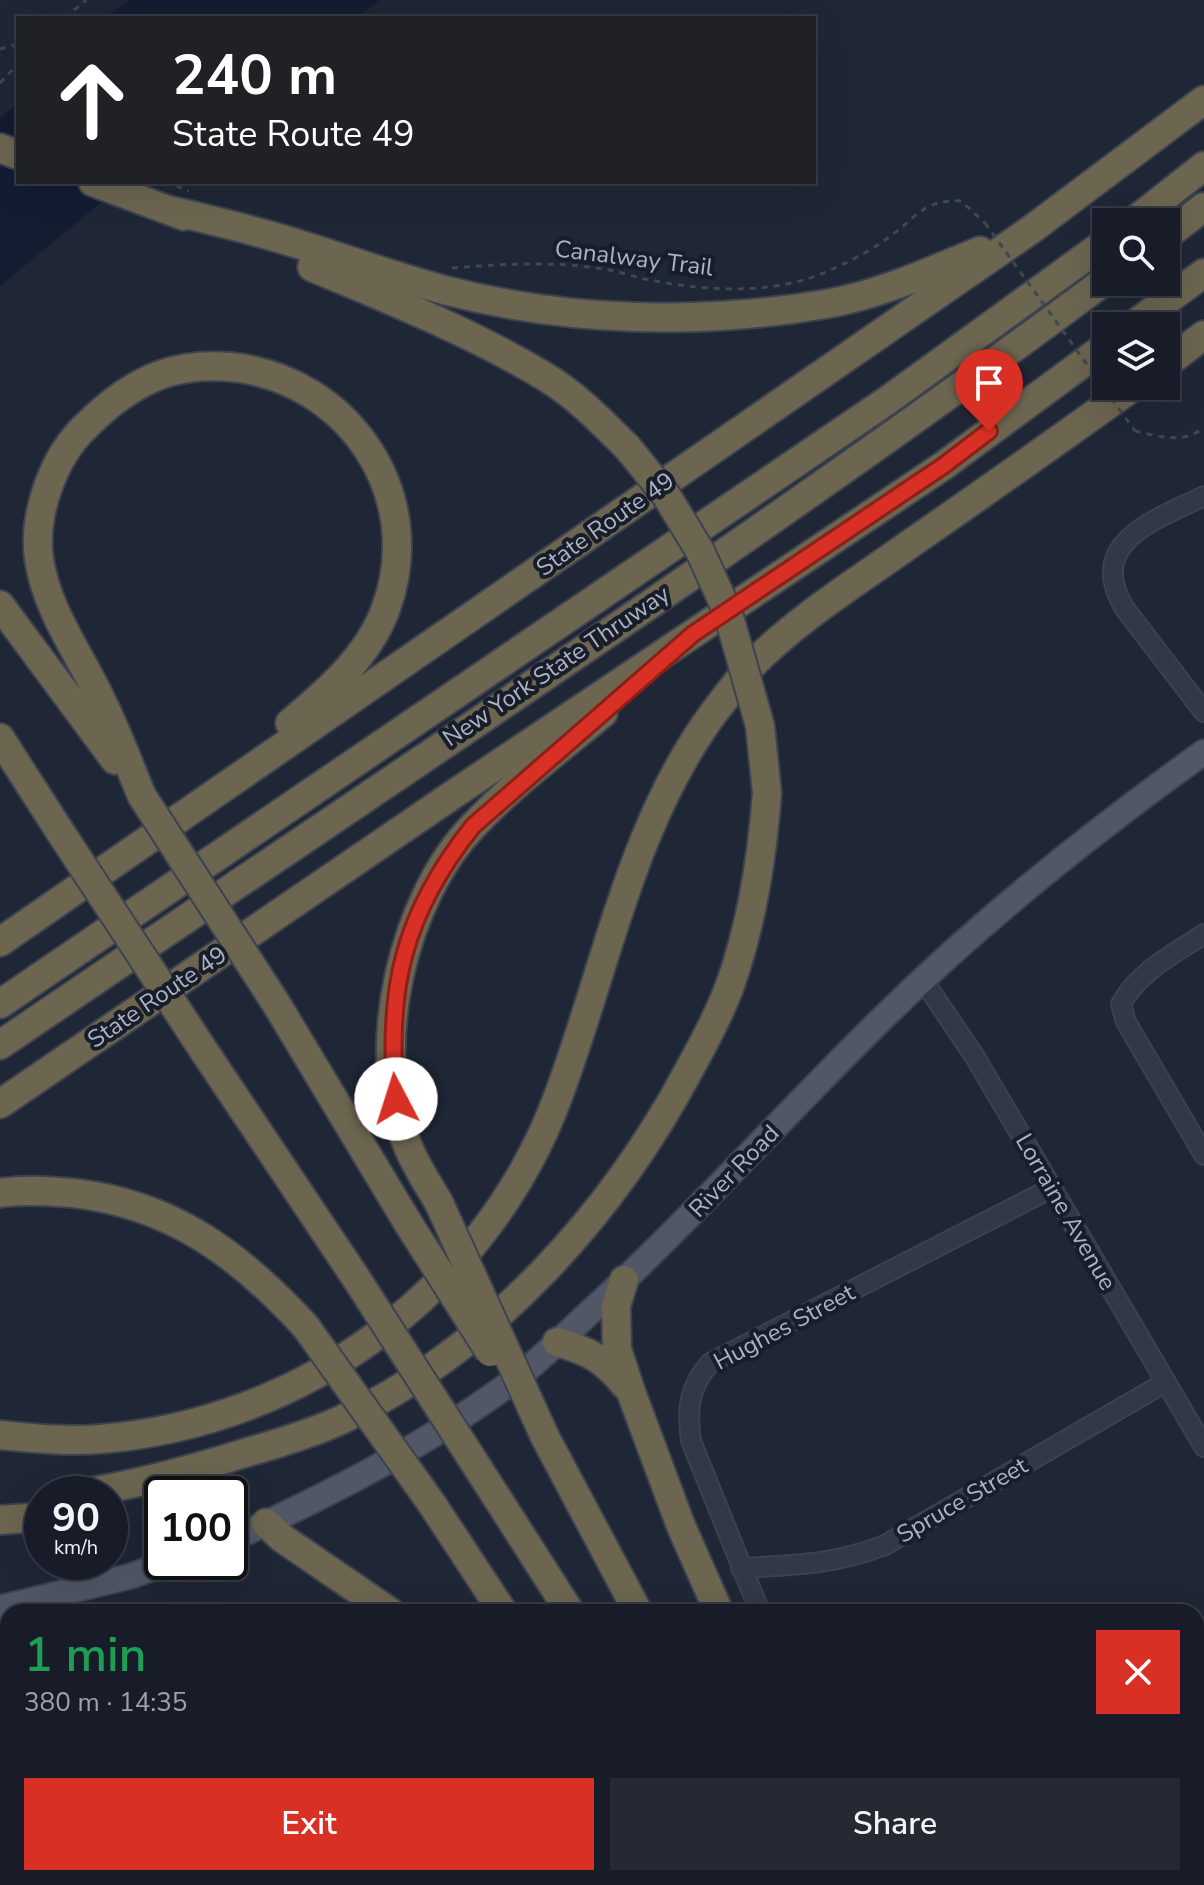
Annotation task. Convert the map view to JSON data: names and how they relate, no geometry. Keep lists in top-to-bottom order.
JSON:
{
  "streets": {
    "highway": ["State Route 49", "New York State Thruway"],
    "main road": ["River Road"],
    "street": ["Lorraine Avenue", "Hughes Street", "Spruce Street"],
    "path": ["Canalway Trail"]
  },
  "crossings": [
    ["River Road", "Lorraine Avenue"],
    ["Lorraine Avenue", "Hughes Street"],
    ["Lorraine Avenue", "Spruce Street"],
    ["Hughes Street", "Spruce Street"]
  ],
  "page": {
    "turn": ["240 m", "State Route 49"],
    "speed": "90 km/h",
    "limit": "100",
    "heading": ["1 min", "380 m · 14:35"],
    "buttons": ["Exit", "Share"]
  }
}
